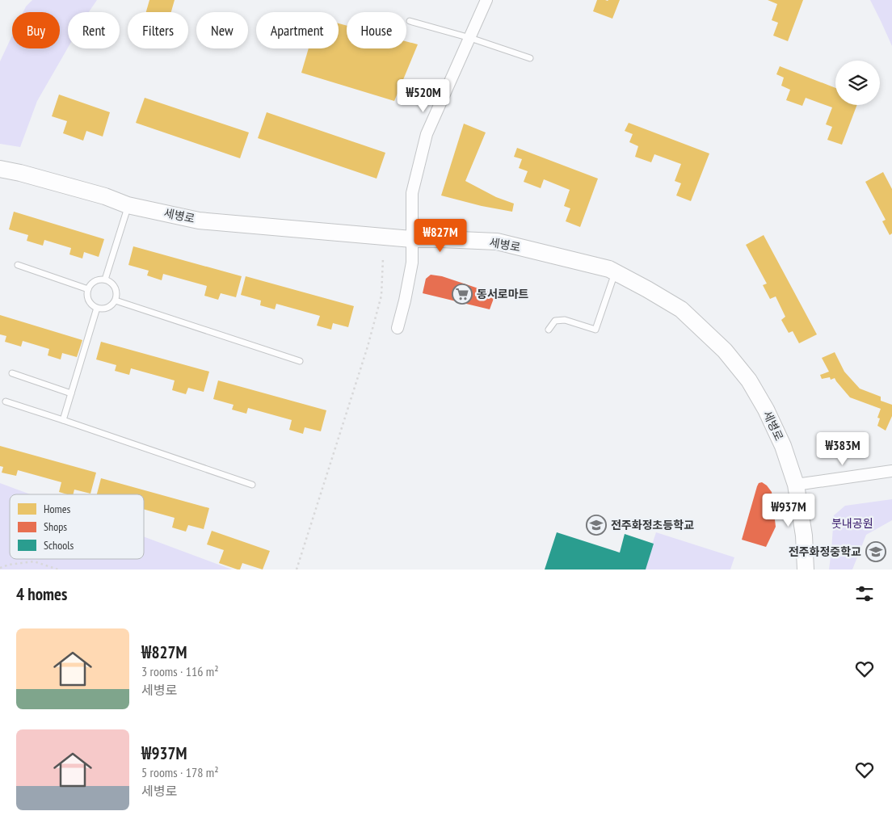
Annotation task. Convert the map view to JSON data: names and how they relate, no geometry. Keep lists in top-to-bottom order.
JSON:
{
  "streets": {
    "street": ["세병로"]
  },
  "parks": ["붓내공원"],
  "places": {
    "supermarket": ["동서로마트"],
    "school or university": ["전주화정초등학교", "전주화정중학교"]
  },
  "legend": ["Homes", "Shops", "Schools"],
  "page": {
    "chip": [
      "Buy",
      "Rent",
      "Filters",
      "New",
      "Apartment",
      "House"
    ],
    "price": [
      "₩520M",
      "₩827M",
      "₩383M",
      "₩937M"
    ],
    "heading": "4 homes",
    "list": [
      {
        "name": "₩827M",
        "note": "3 rooms · 116 m² · 세병로"
      },
      {
        "name": "₩937M",
        "note": "5 rooms · 178 m² · 세병로"
      }
    ]
  }
}
